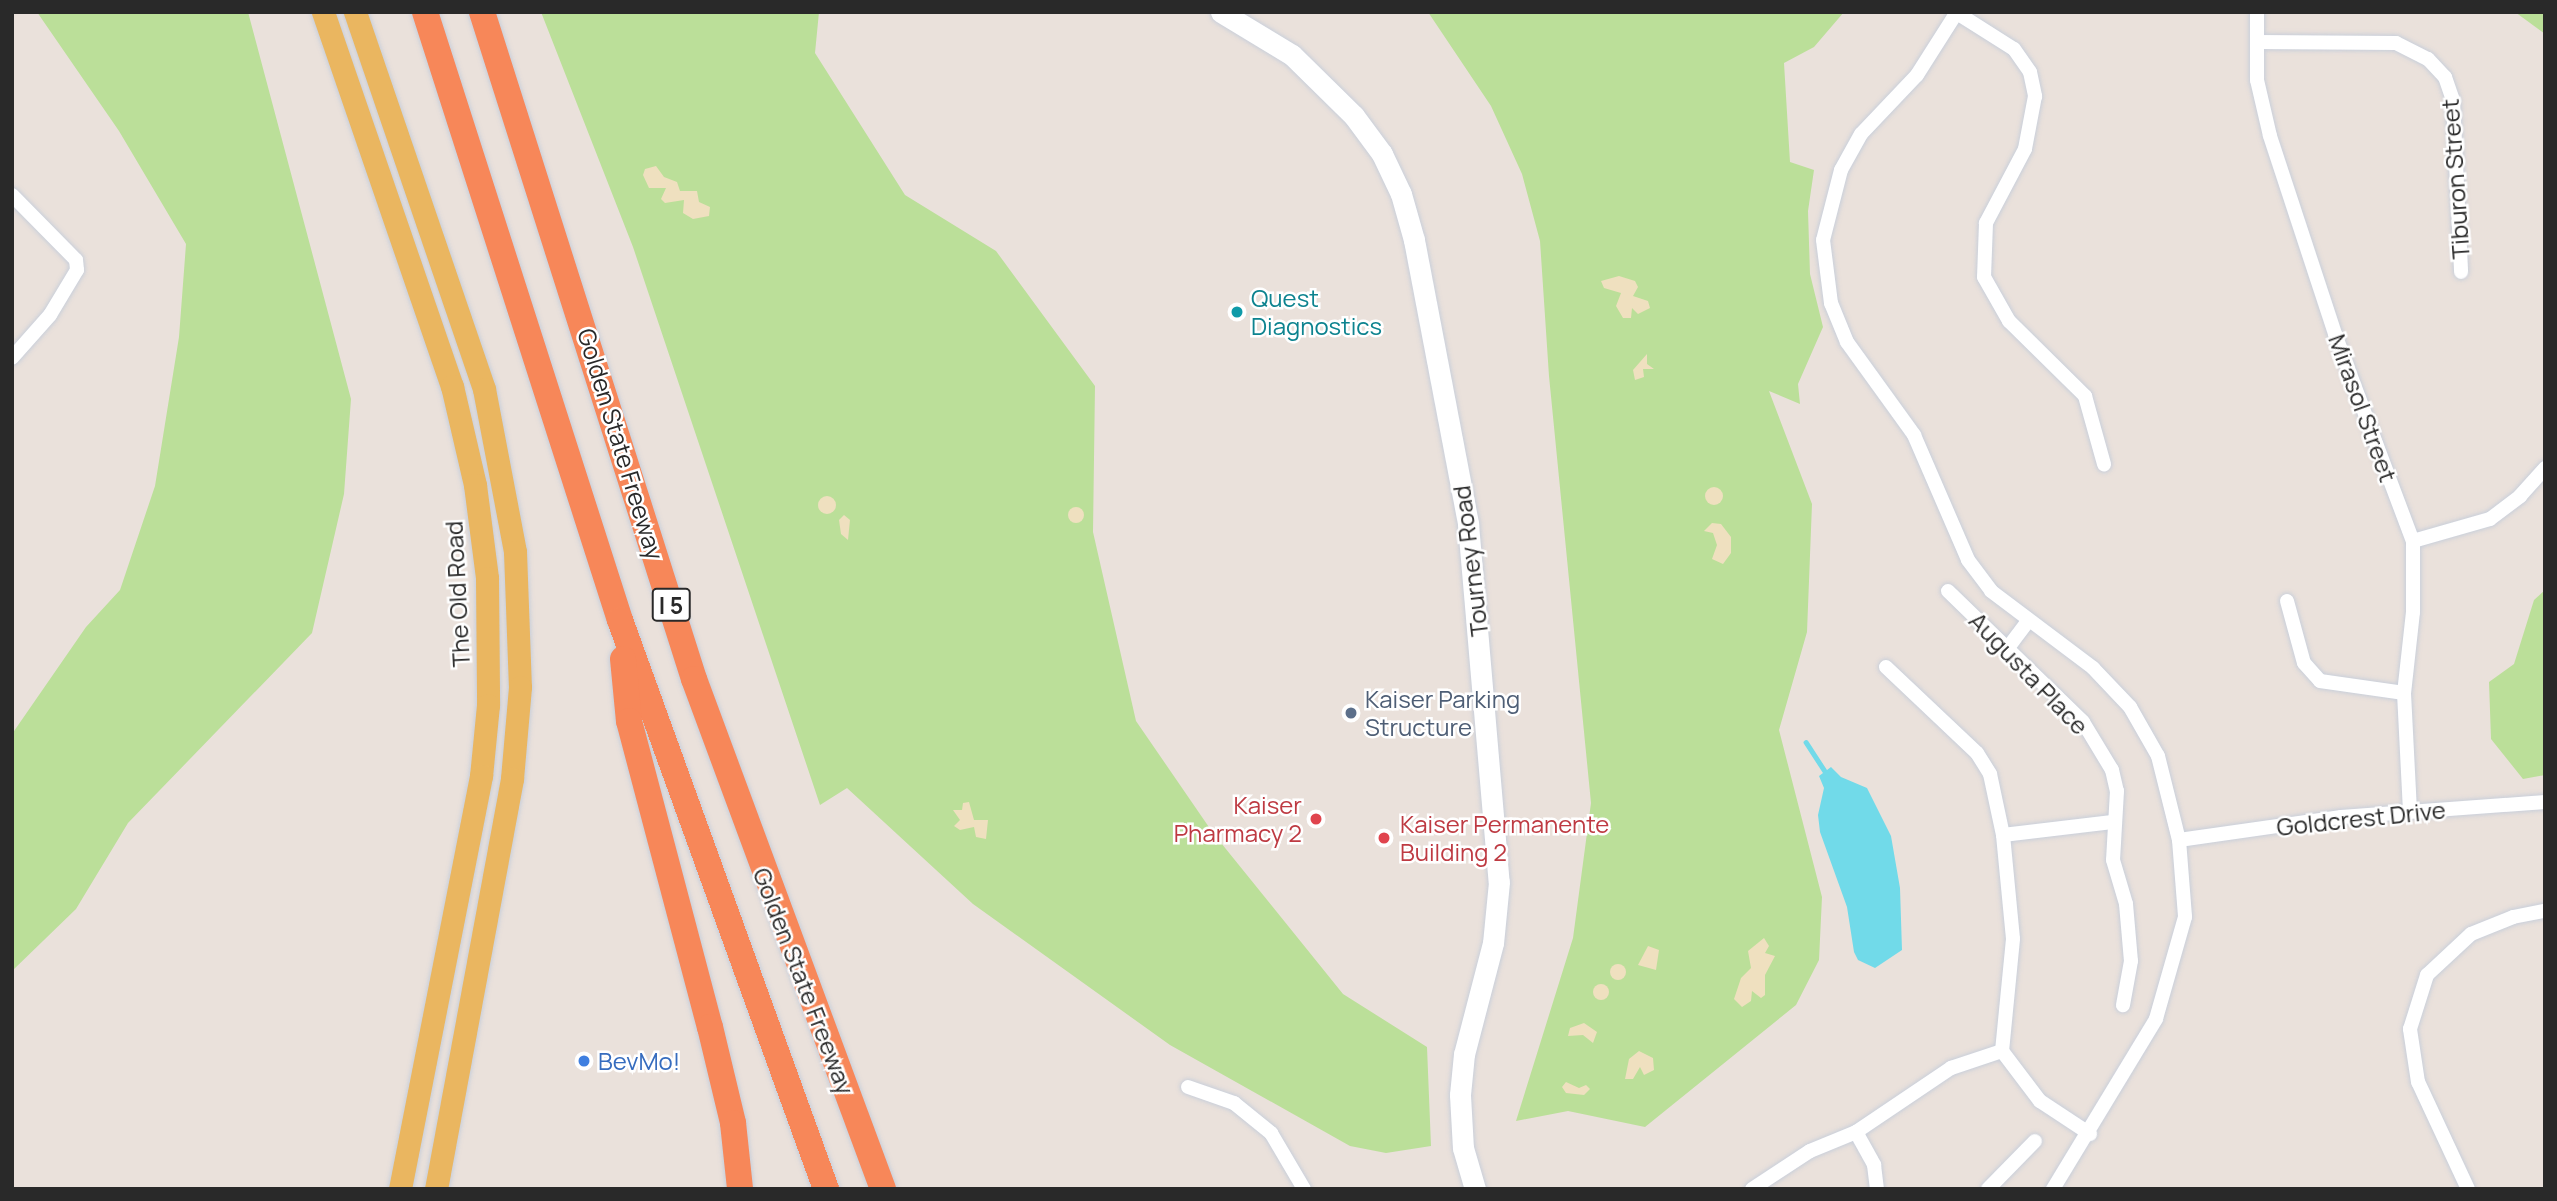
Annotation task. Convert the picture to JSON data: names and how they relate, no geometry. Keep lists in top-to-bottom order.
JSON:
{
  "streets": {
    "highway": ["Golden State Freeway", "I 5"],
    "main road": ["The Old Road"],
    "street": [
      "Tiburon Street",
      "Mirasol Street",
      "Tourney Road",
      "Augusta Place",
      "Goldcrest Drive"
    ]
  },
  "crossings": [
    ["Tiburon Street", "Mirasol Street"],
    ["Mirasol Street", "Goldcrest Drive"]
  ],
  "places": [
    "Quest Diagnostics",
    "Kaiser Parking Structure",
    "Kaiser Pharmacy 2",
    "Kaiser Permanente Building 2",
    "BevMo!"
  ]
}
